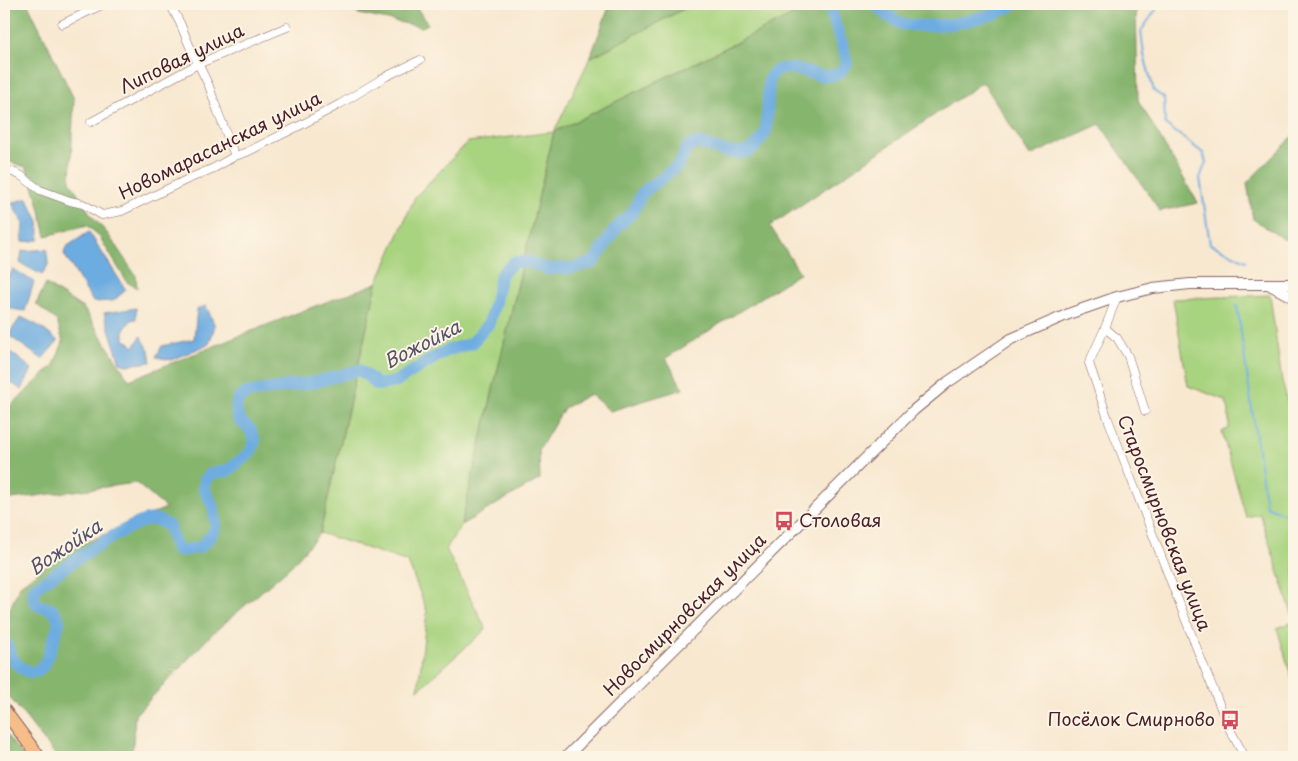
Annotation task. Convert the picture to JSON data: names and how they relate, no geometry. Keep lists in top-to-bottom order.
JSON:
{
  "streets": {
    "street": [
      "Липовая улица",
      "Новомарасанская улица",
      "Старосмирновская улица",
      "Новосмирновская улица"
    ]
  },
  "crossings": [
    ["Старосмирновская улица", "Новосмирновская улица"]
  ],
  "water": ["Вожойка"],
  "places": {
    "bus stop": ["Столовая", "Посёлок Смирново"]
  }
}
